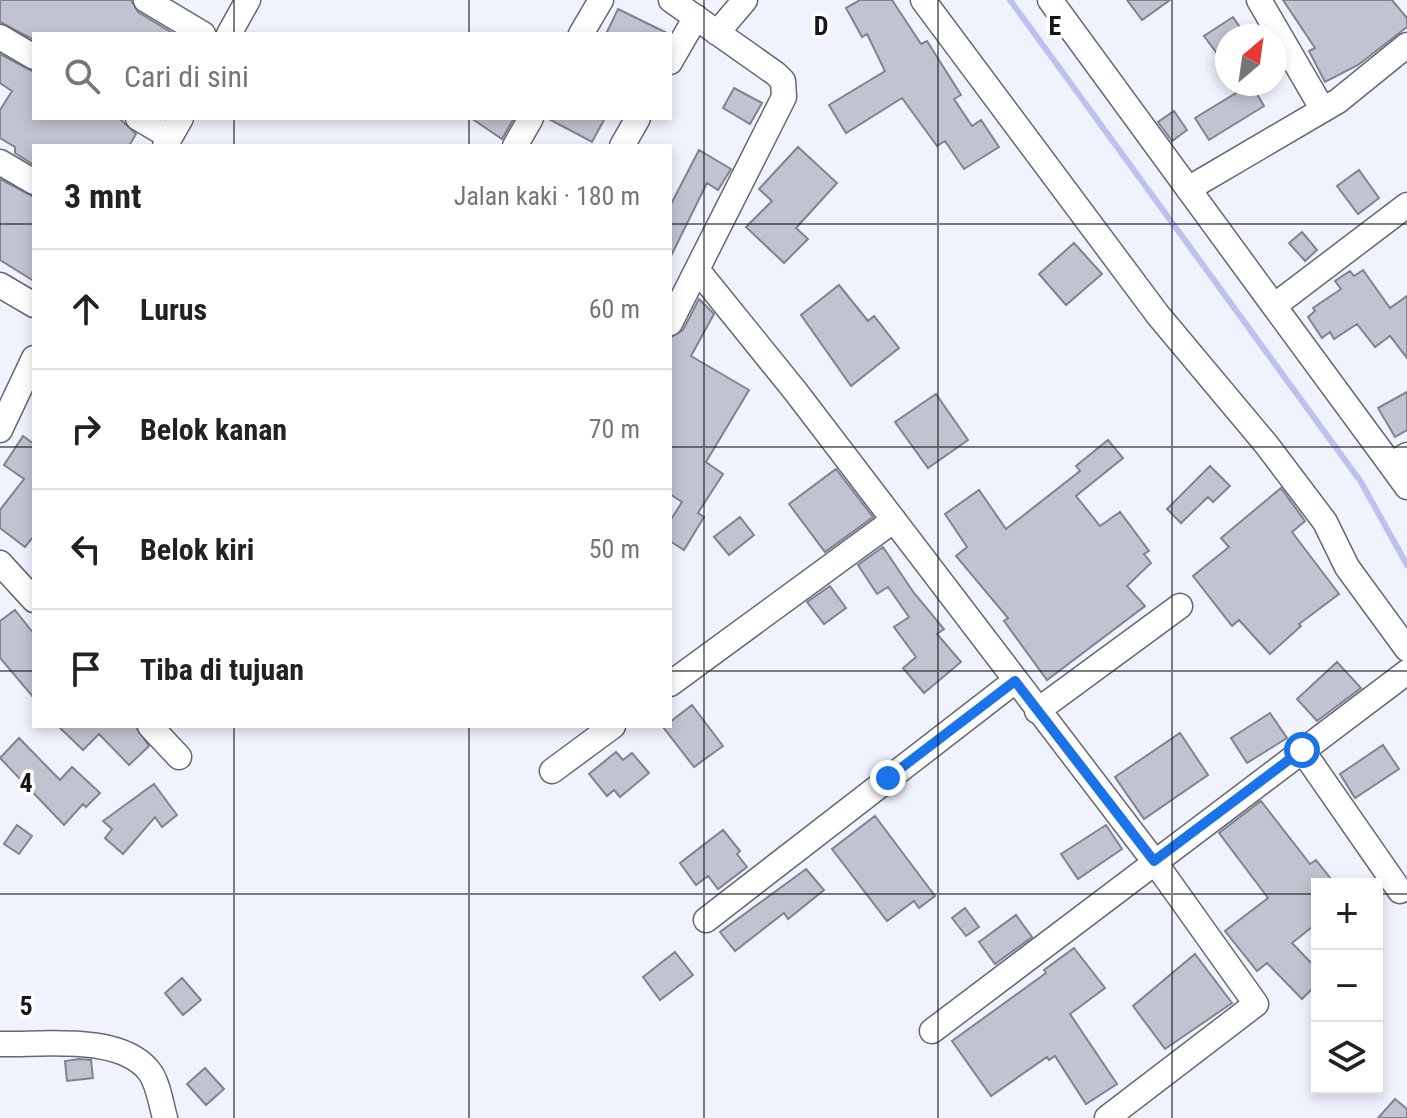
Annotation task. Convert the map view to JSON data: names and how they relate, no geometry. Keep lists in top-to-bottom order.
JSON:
{
  "north": "top right",
  "page": {
    "search": "Cari di sini",
    "heading": ["3 mnt", "Jalan kaki · 180 m"],
    "list": [
      ["Lurus", "60 m"],
      ["Belok kanan", "70 m"],
      ["Belok kiri", "50 m"],
      "Tiba di tujuan"
    ],
    "map_buttons": ["+", "−"]
  },
  "grid": {
    "columns": ["D", "E"],
    "rows": ["4", "5"]
  }
}
